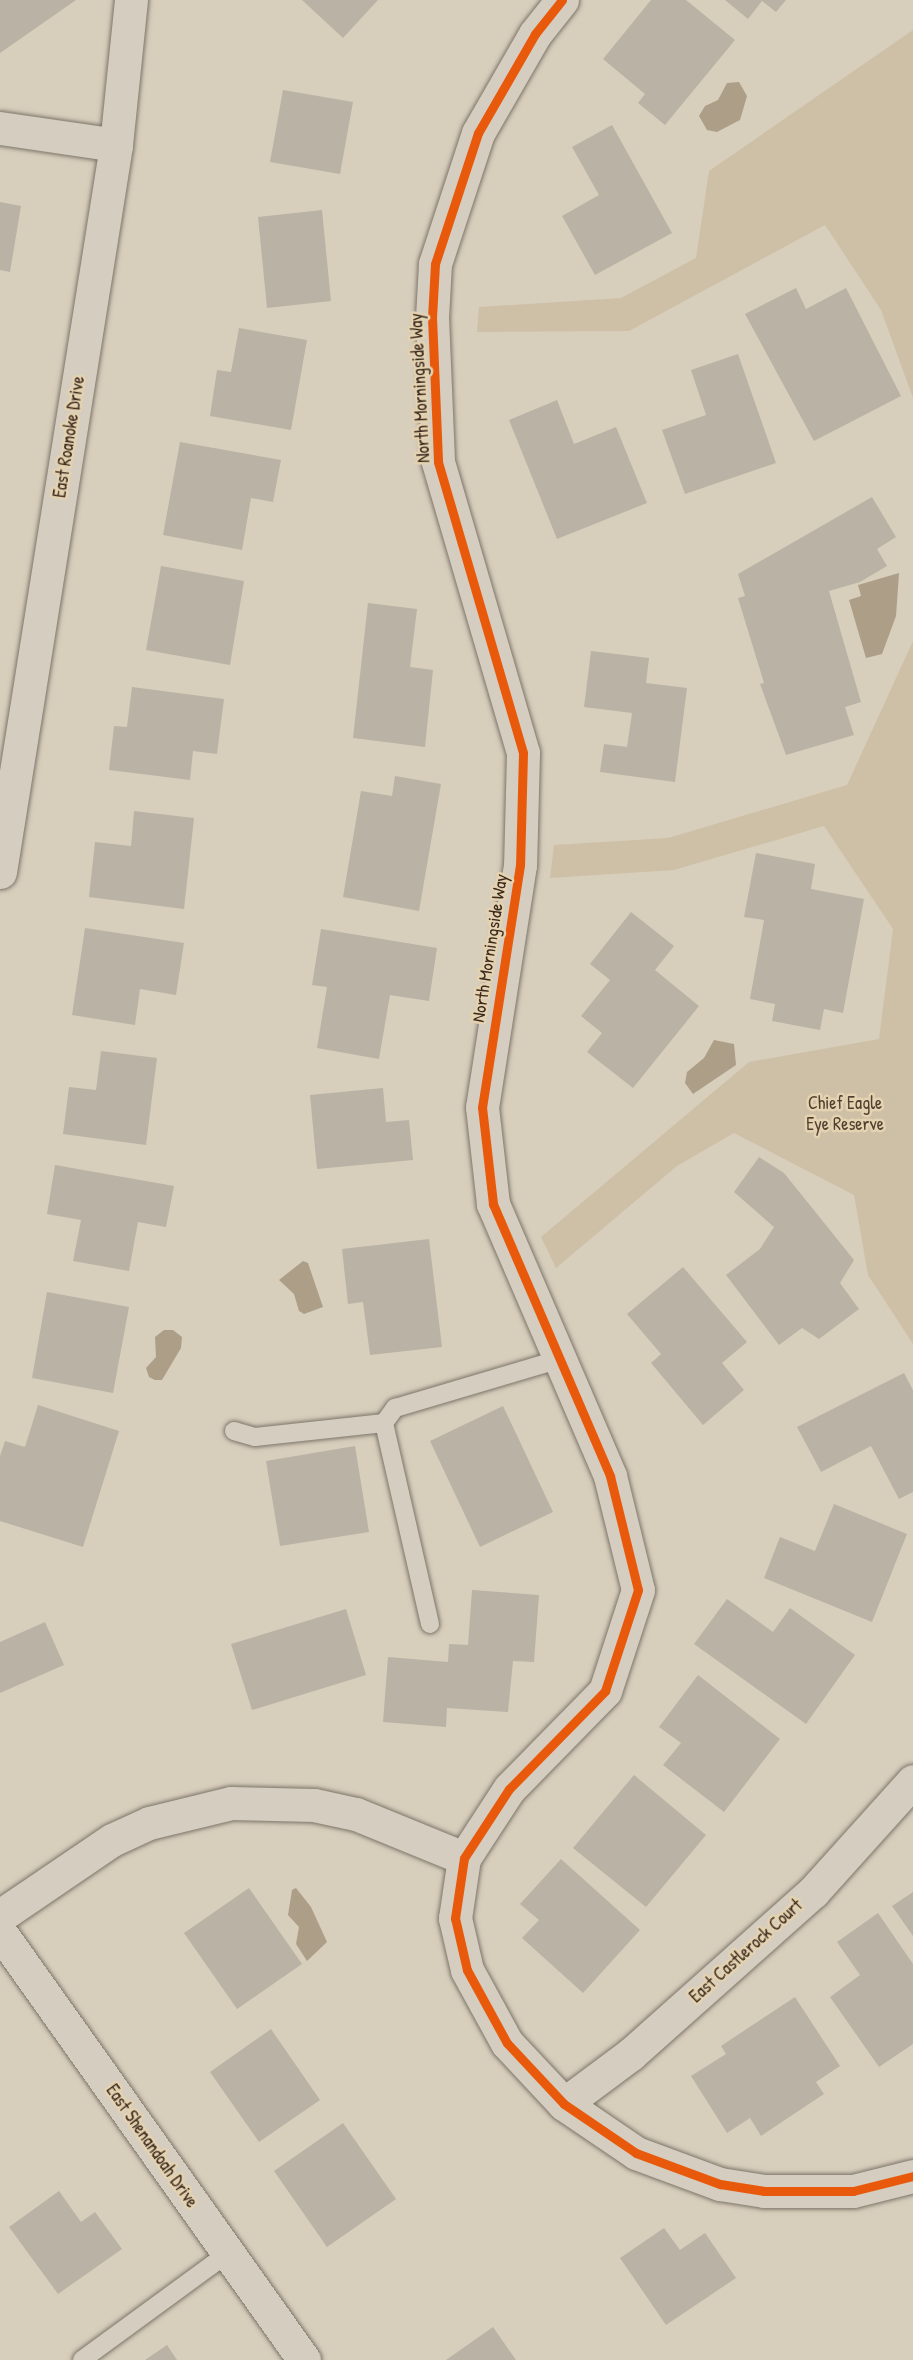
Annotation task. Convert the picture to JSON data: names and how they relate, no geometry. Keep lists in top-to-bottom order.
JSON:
{
  "streets": {
    "street": [
      "North Morningside Way",
      "East Roanoke Drive",
      "East Castlerock Court",
      "East Shenandoah Drive"
    ]
  },
  "parks": ["Chief Eagle Eye Reserve"]
}
